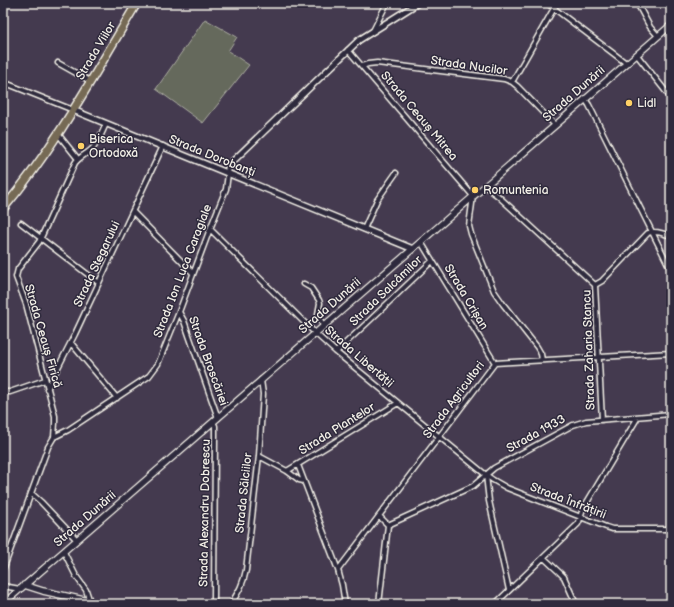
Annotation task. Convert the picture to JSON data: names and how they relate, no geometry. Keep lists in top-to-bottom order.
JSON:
{
  "streets": {
    "highway": ["Strada Viilor"],
    "main road": ["Strada Dunării"],
    "street": [
      "Strada Nucilor",
      "Strada Ceauș Mitrea",
      "Strada Dorobanți",
      "Strada Stegarului",
      "Strada Ion Luca Caragiale",
      "Strada Salcâmilor",
      "Strada Crișan",
      "Strada Ceauș Firică",
      "Strada Zaharia Stancu",
      "Strada Libertății",
      "Strada Broscăriei",
      "Strada Agricultori",
      "Strada Plantelor",
      "Strada 1933",
      "Strada Sălciilor",
      "Strada Înfrățirii",
      "Strada Alexandru Dobrescu"
    ]
  },
  "crossings": [
    ["Strada Viilor", "Strada Dorobanți"],
    ["Strada Nucilor", "Strada Dunării"],
    ["Strada Nucilor", "Strada Ceauș Mitrea"],
    ["Strada Dunării", "Strada Ceauș Mitrea"],
    ["Strada Dunării", "Strada Dorobanți"],
    ["Strada Dunării", "Strada Crișan"],
    ["Strada Dunării", "Strada Libertății"],
    ["Strada Dunării", "Strada Broscăriei"],
    ["Strada Dunării", "Strada Sălciilor"],
    ["Strada Dunării", "Strada Alexandru Dobrescu"],
    ["Strada Ceauș Mitrea", "Strada Ion Luca Caragiale"],
    ["Strada Dorobanți", "Strada Stegarului"],
    ["Strada Dorobanți", "Strada Ion Luca Caragiale"],
    ["Strada Dorobanți", "Strada Ceauș Firică"],
    ["Strada Stegarului", "Strada Ceauș Firică"],
    ["Strada Ion Luca Caragiale", "Strada Ceauș Firică"],
    ["Strada Ion Luca Caragiale", "Strada Libertății"],
    ["Strada Ion Luca Caragiale", "Strada Broscăriei"],
    ["Strada Salcâmilor", "Strada Crișan"],
    ["Strada Salcâmilor", "Strada Libertății"],
    ["Strada Crișan", "Strada Agricultori"],
    ["Strada Zaharia Stancu", "Strada Agricultori"],
    ["Strada Zaharia Stancu", "Strada 1933"],
    ["Strada Libertății", "Strada Agricultori"],
    ["Strada Libertății", "Strada Plantelor"],
    ["Strada Libertății", "Strada 1933"],
    ["Strada Libertății", "Strada Înfrățirii"],
    ["Strada 1933", "Strada Înfrățirii"]
  ],
  "places": ["Lidl", "Biserica Ortodoxă", "Romuntenia"]
}
